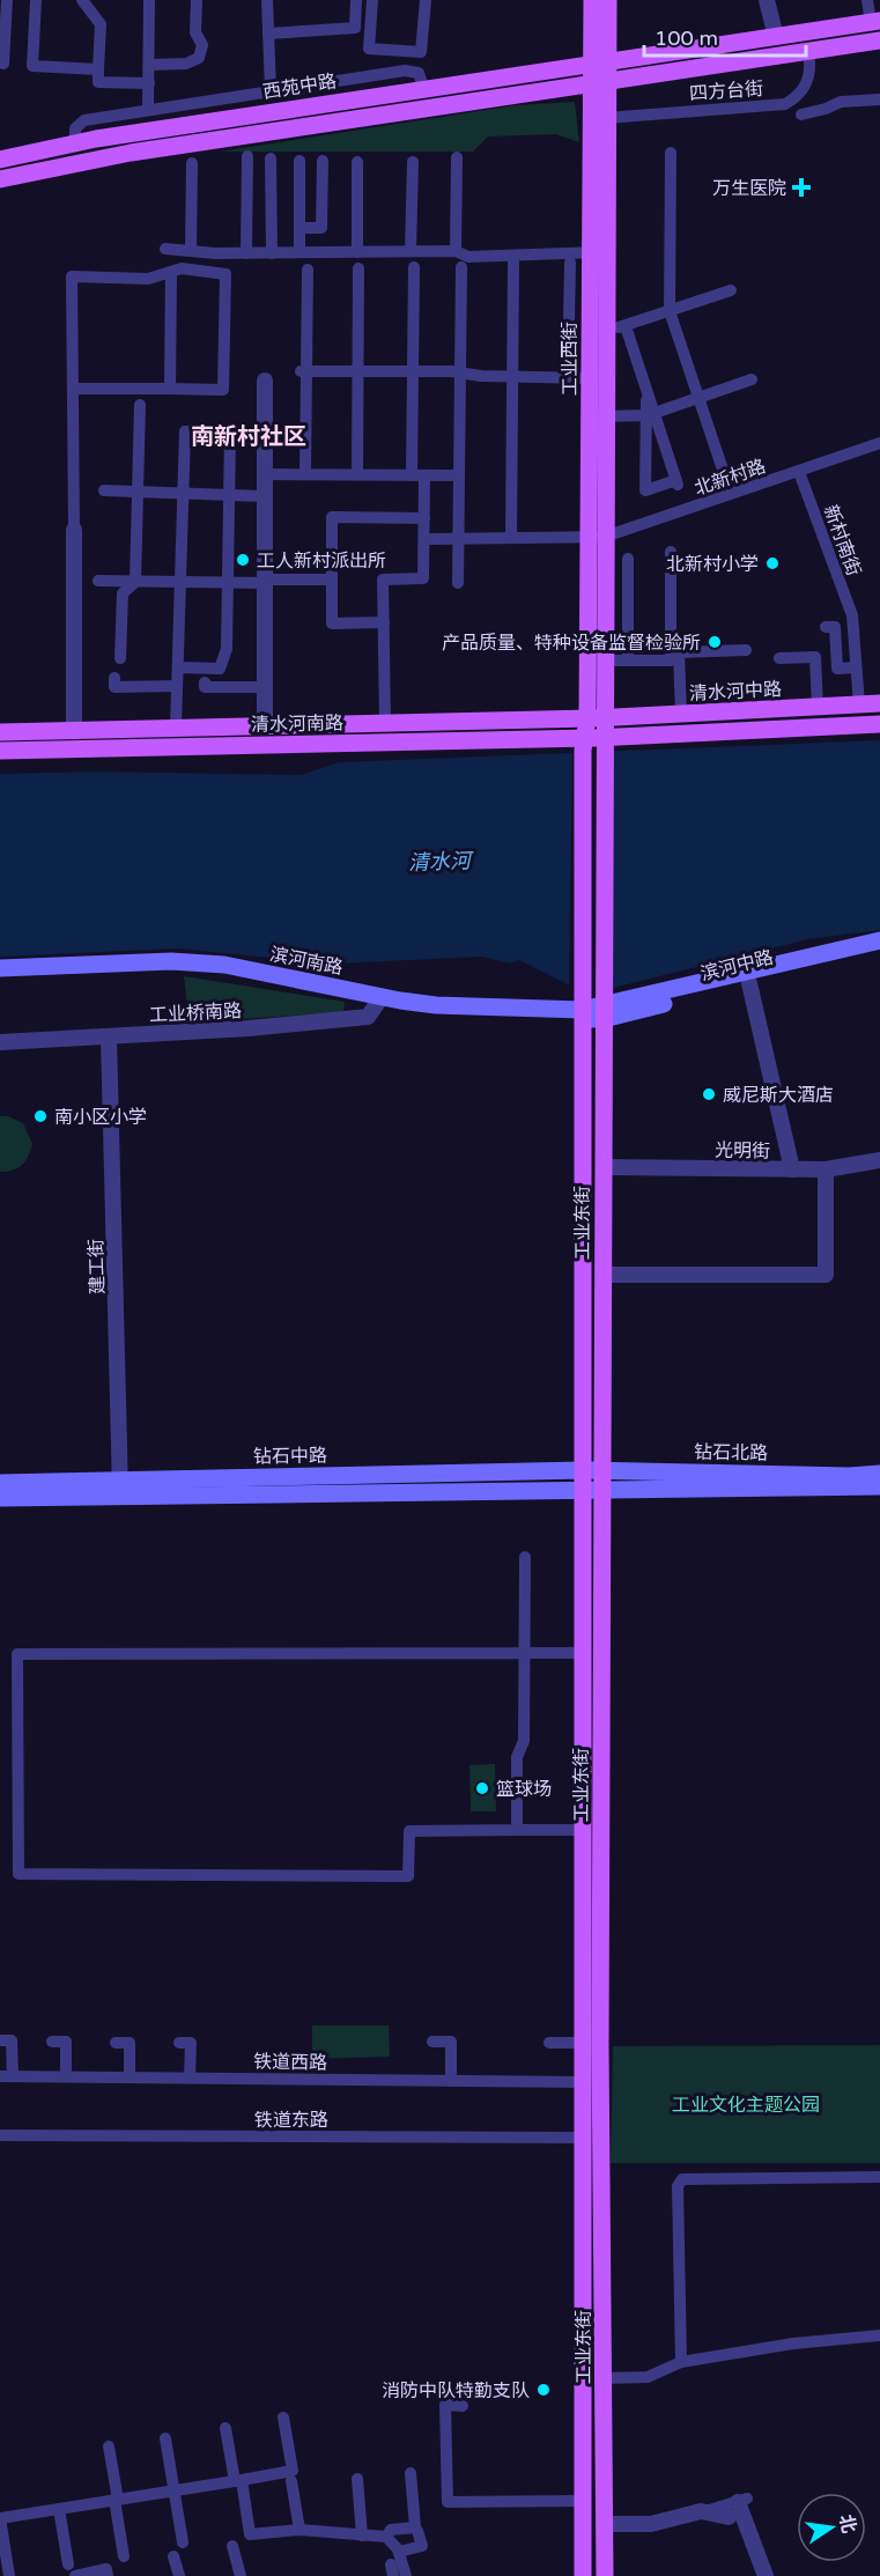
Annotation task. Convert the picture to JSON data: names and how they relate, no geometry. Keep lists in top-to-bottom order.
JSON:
{
  "streets": {
    "main road": [
      "西苑中路",
      "工业西街",
      "清水河中路",
      "清水河南路",
      "滨河南路",
      "滨河中路",
      "工业东街",
      "钻石北路",
      "钻石中路"
    ],
    "street": [
      "四方台街",
      "北新村路",
      "新村南街",
      "工业桥南路",
      "光明街",
      "建工街",
      "铁道西路",
      "铁道东路"
    ]
  },
  "crossings": [
    ["西苑中路", "工业西街"],
    ["四方台街", "工业西街"],
    ["工业西街", "北新村路"],
    ["工业西街", "清水河中路"],
    ["工业西街", "清水河南路"],
    ["工业西街", "工业东街"],
    ["北新村路", "新村南街"],
    ["新村南街", "清水河中路"],
    ["清水河中路", "清水河南路"],
    ["清水河南路", "工业东街"],
    ["滨河南路", "滨河中路"],
    ["滨河南路", "工业桥南路"],
    ["滨河南路", "工业东街"],
    ["滨河中路", "工业东街"],
    ["工业桥南路", "建工街"],
    ["光明街", "工业东街"],
    ["工业东街", "钻石北路"],
    ["工业东街", "钻石中路"],
    ["工业东街", "铁道西路"],
    ["工业东街", "铁道东路"],
    ["建工街", "钻石中路"],
    ["钻石北路", "钻石中路"]
  ],
  "districts": ["南新村社区"],
  "water": ["清水河"],
  "parks": ["工业文化主题公园"],
  "places": {
    "health": ["万生医院"],
    "other": [
      "工人新村派出所",
      "北新村小学",
      "产品质量、特种设备监督检验所",
      "威尼斯大酒店",
      "南小区小学",
      "篮球场",
      "消防中队特勤支队"
    ]
  },
  "scale_bar": "100 m",
  "north": "right"
}
